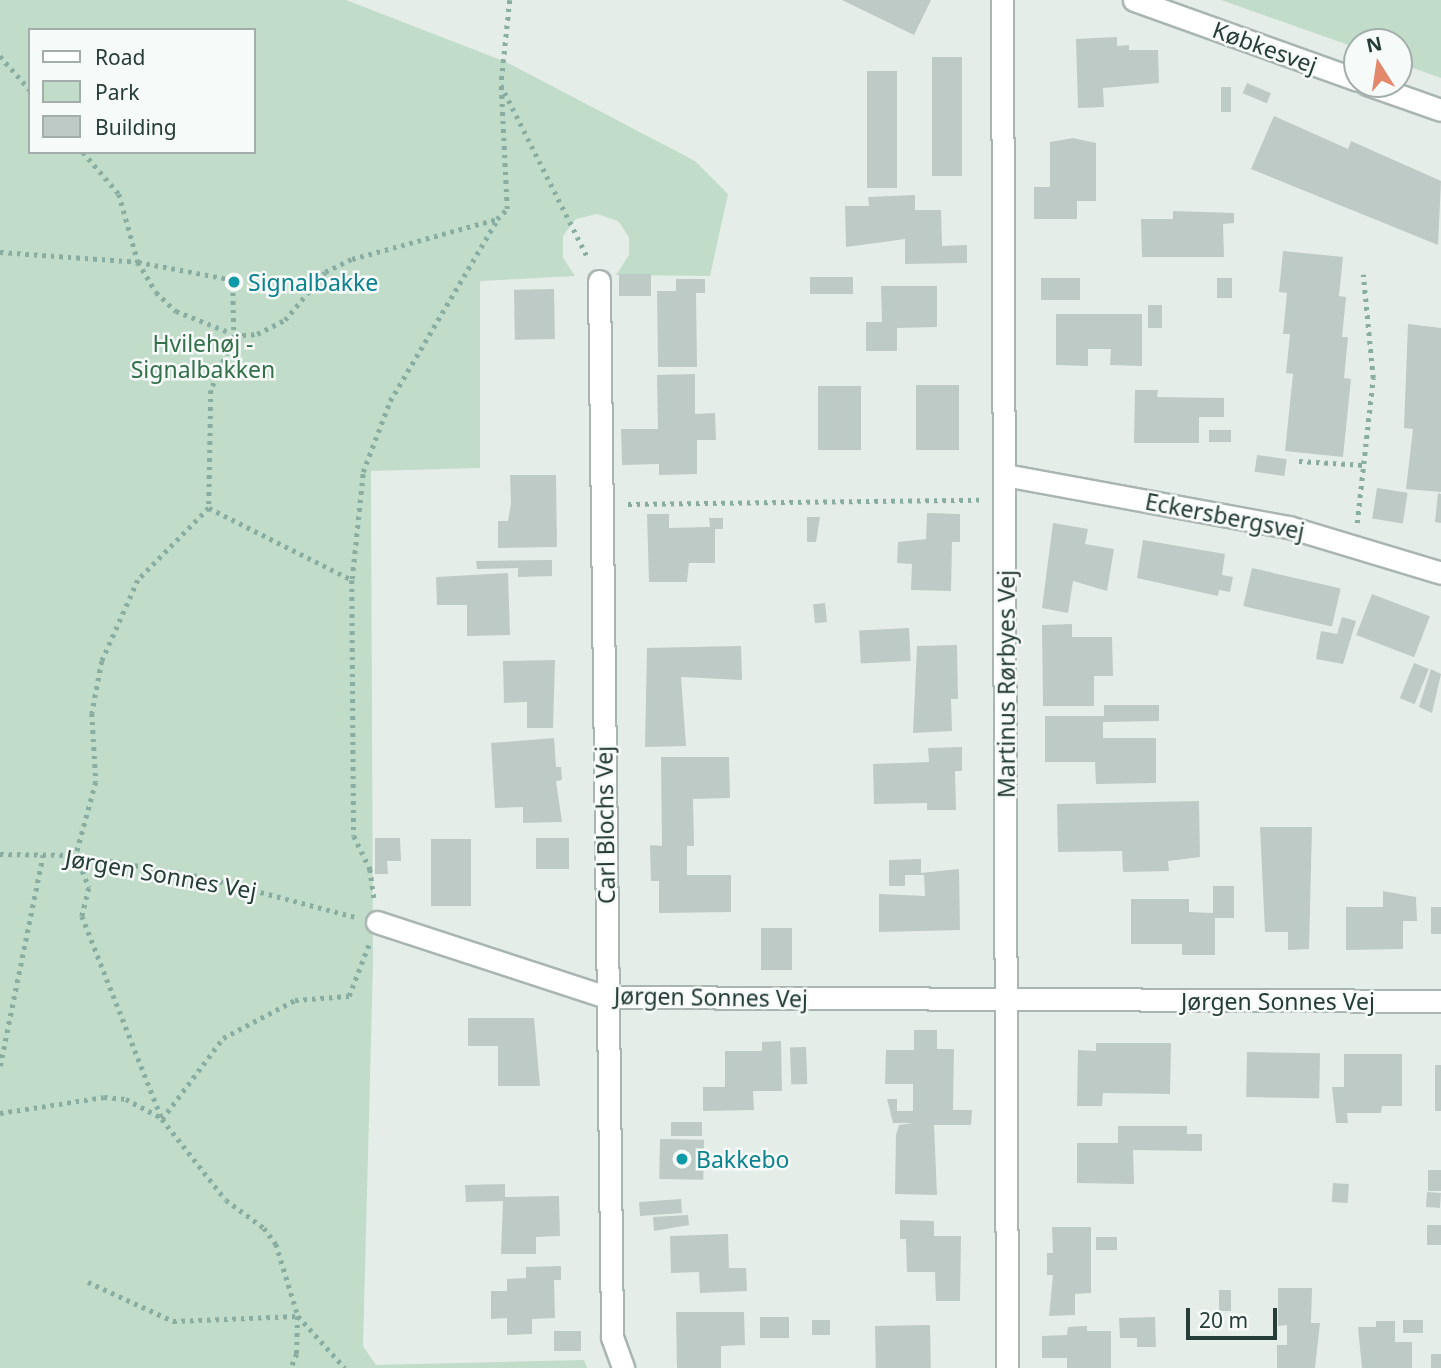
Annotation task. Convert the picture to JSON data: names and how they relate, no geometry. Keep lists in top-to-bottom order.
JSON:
{
  "streets": {
    "street": [
      "Købkesvej",
      "Eckersbergsvej",
      "Martinus Rørbyes Vej",
      "Carl Blochs Vej",
      "Jørgen Sonnes Vej"
    ]
  },
  "crossings": [
    ["Eckersbergsvej", "Martinus Rørbyes Vej"],
    ["Martinus Rørbyes Vej", "Jørgen Sonnes Vej"],
    ["Carl Blochs Vej", "Jørgen Sonnes Vej"]
  ],
  "parks": ["Hvilehøj - Signalbakken"],
  "places": ["Signalbakke", "Bakkebo"],
  "legend": ["Road", "Park", "Building"],
  "scale_bar": "20 m",
  "north": "top"
}
